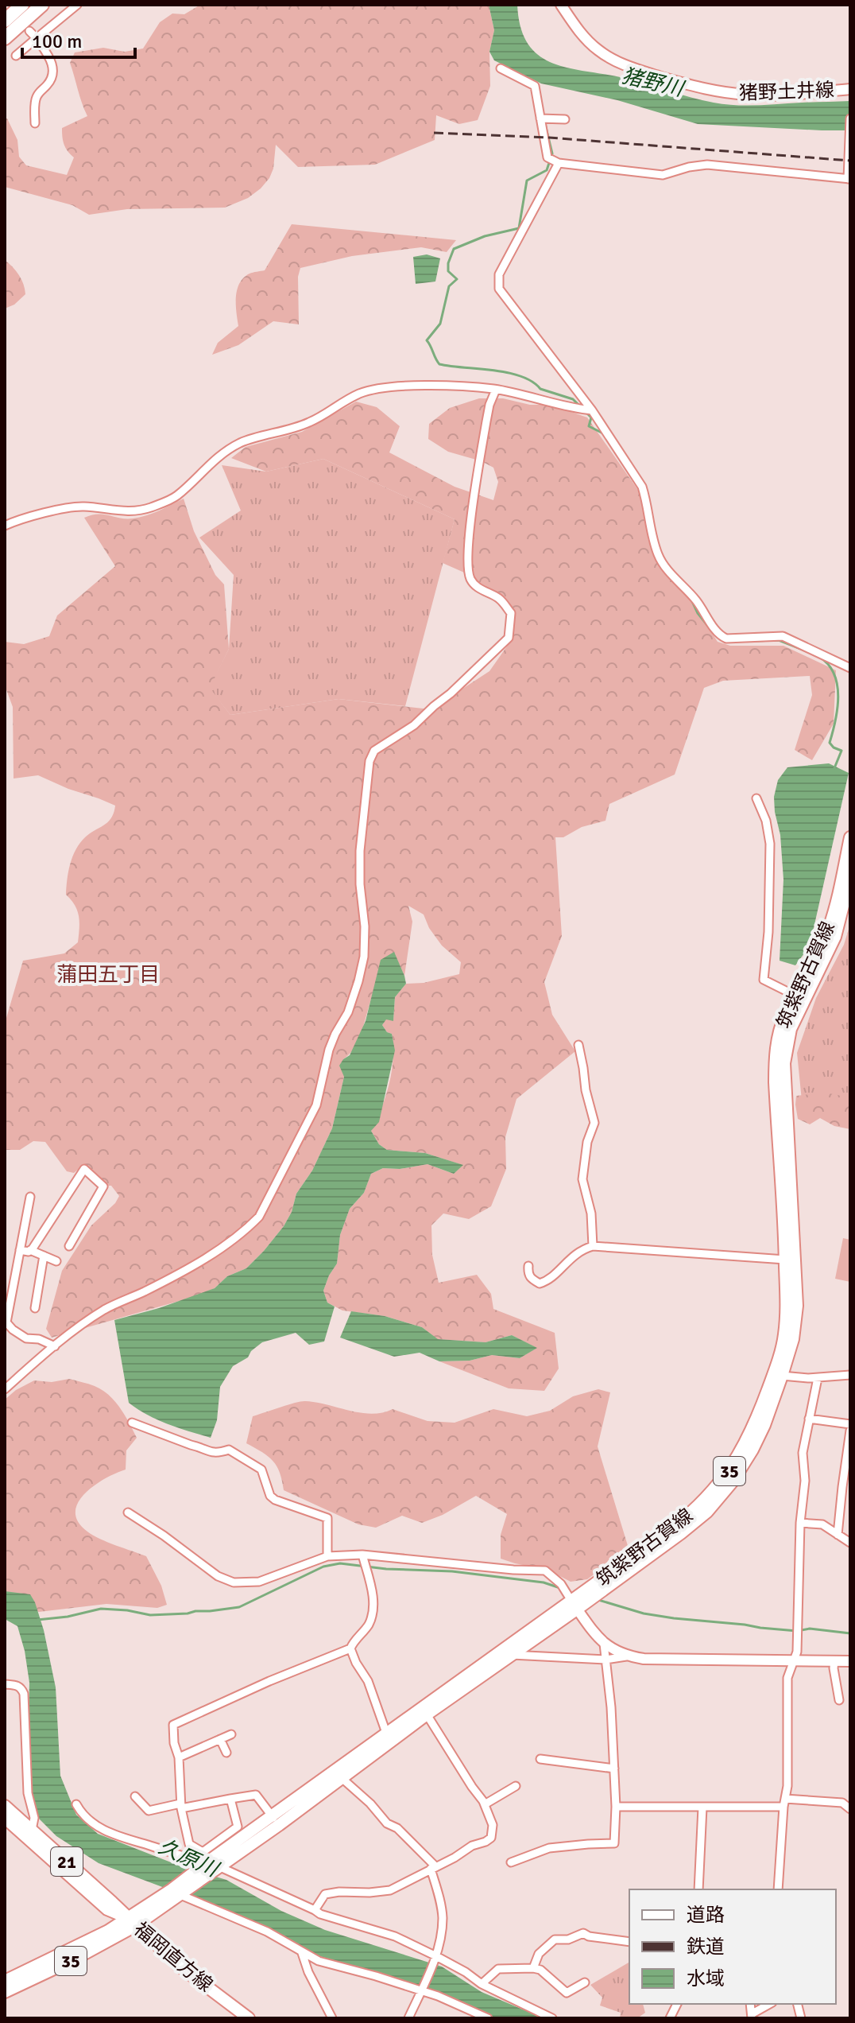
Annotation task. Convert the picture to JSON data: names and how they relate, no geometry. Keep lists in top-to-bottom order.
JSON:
{
  "streets": {
    "main road": [
      "猪野土井線",
      "筑紫野古賀線",
      "35",
      "21",
      "福岡直方線"
    ]
  },
  "crossings": [
    ["筑紫野古賀線", "福岡直方線"]
  ],
  "districts": ["蒲田五丁目"],
  "water": ["猪野川", "久原川"],
  "legend": ["道路", "鉄道", "水域"],
  "scale_bar": "100 m"
}
